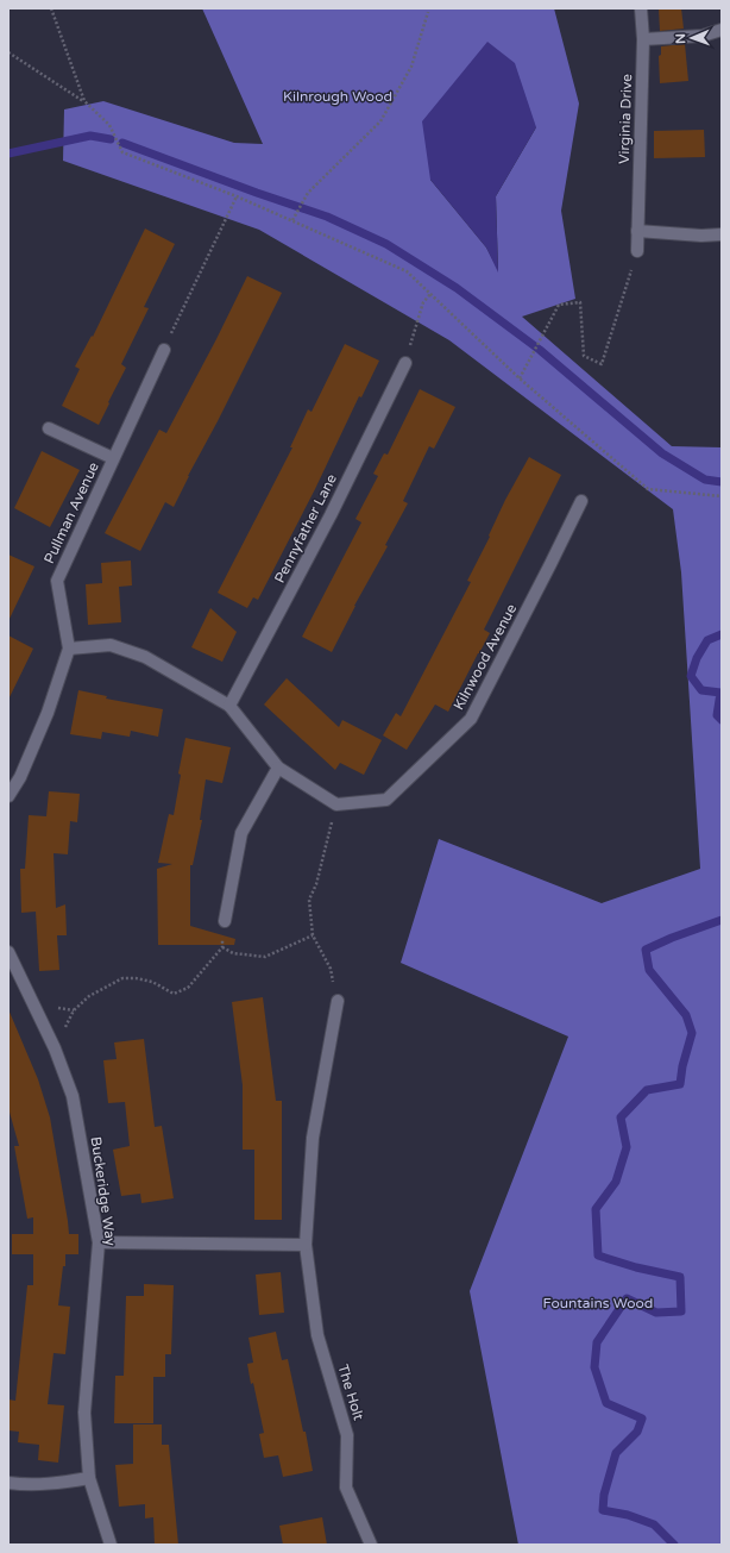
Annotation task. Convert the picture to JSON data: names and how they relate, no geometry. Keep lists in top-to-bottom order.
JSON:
{
  "streets": {
    "street": [
      "Virginia Drive",
      "Pullman Avenue",
      "Pennyfather Lane",
      "Kilnwood Avenue",
      "Buckeridge Way",
      "The Holt"
    ]
  },
  "parks": ["Kilnrough Wood", "Fountains Wood"],
  "north": "left"
}
